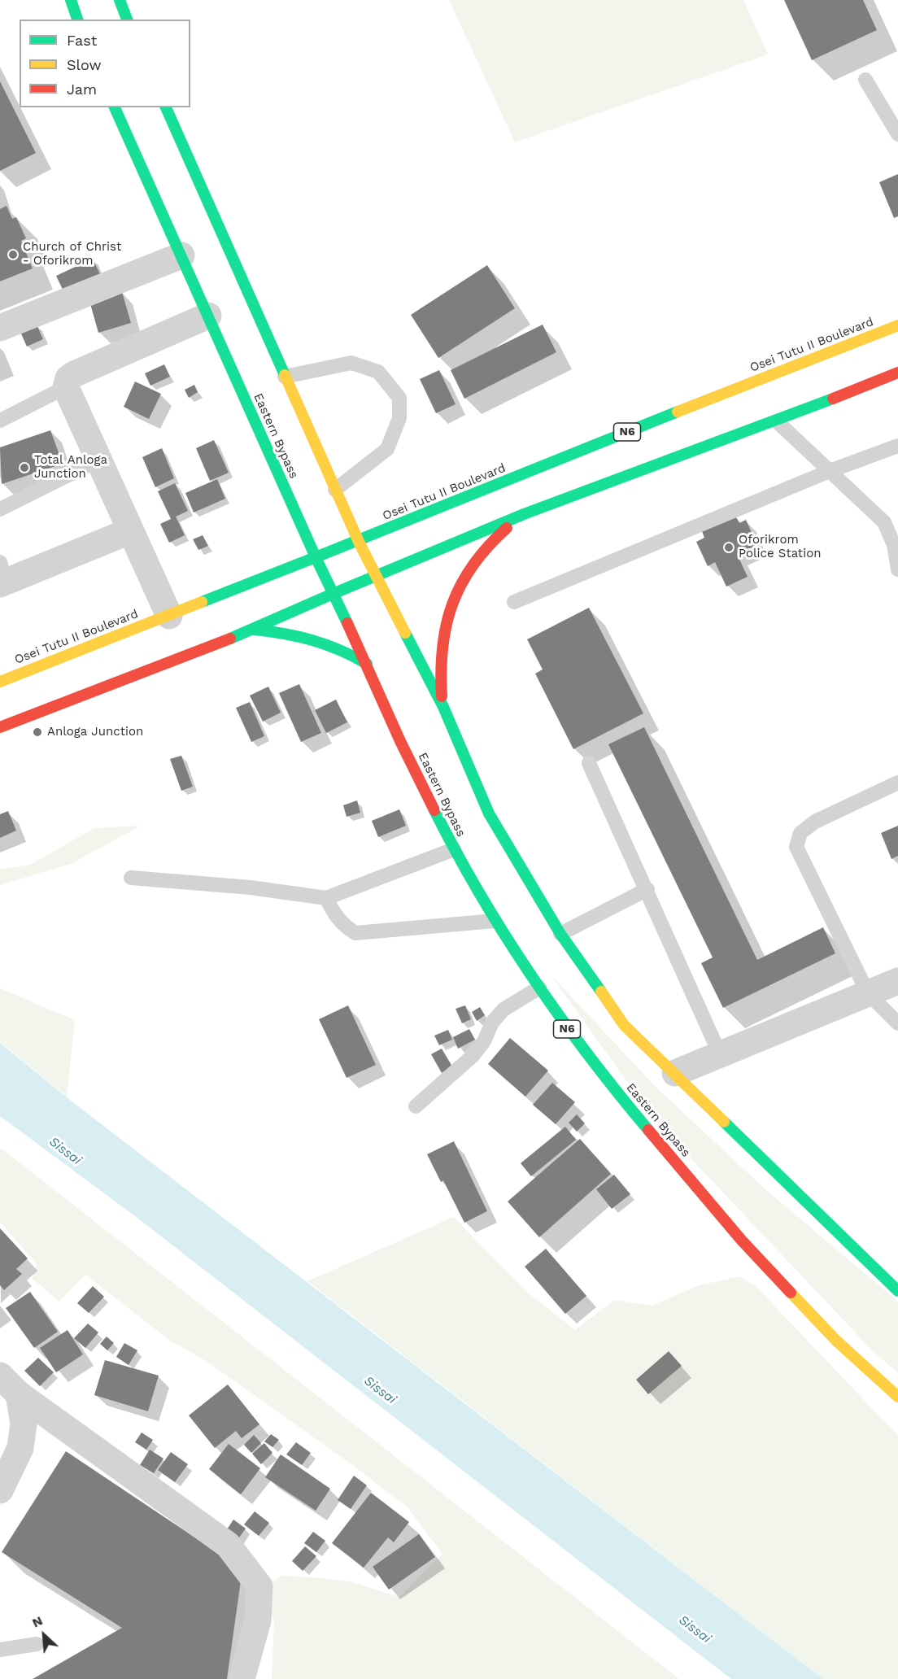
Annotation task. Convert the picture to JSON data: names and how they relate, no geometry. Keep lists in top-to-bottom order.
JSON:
{
  "streets": {
    "main road": ["Osei Tutu II Boulevard", "N6", "Eastern Bypass"]
  },
  "crossings": [
    ["Osei Tutu II Boulevard", "Eastern Bypass"]
  ],
  "water": ["Sissai"],
  "places": [
    "Church of Christ - Oforikrom",
    "Total Anloga Junction",
    "Oforikrom Police Station",
    "Anloga Junction"
  ],
  "legend": ["Fast", "Slow", "Jam"],
  "north": "top left"
}
